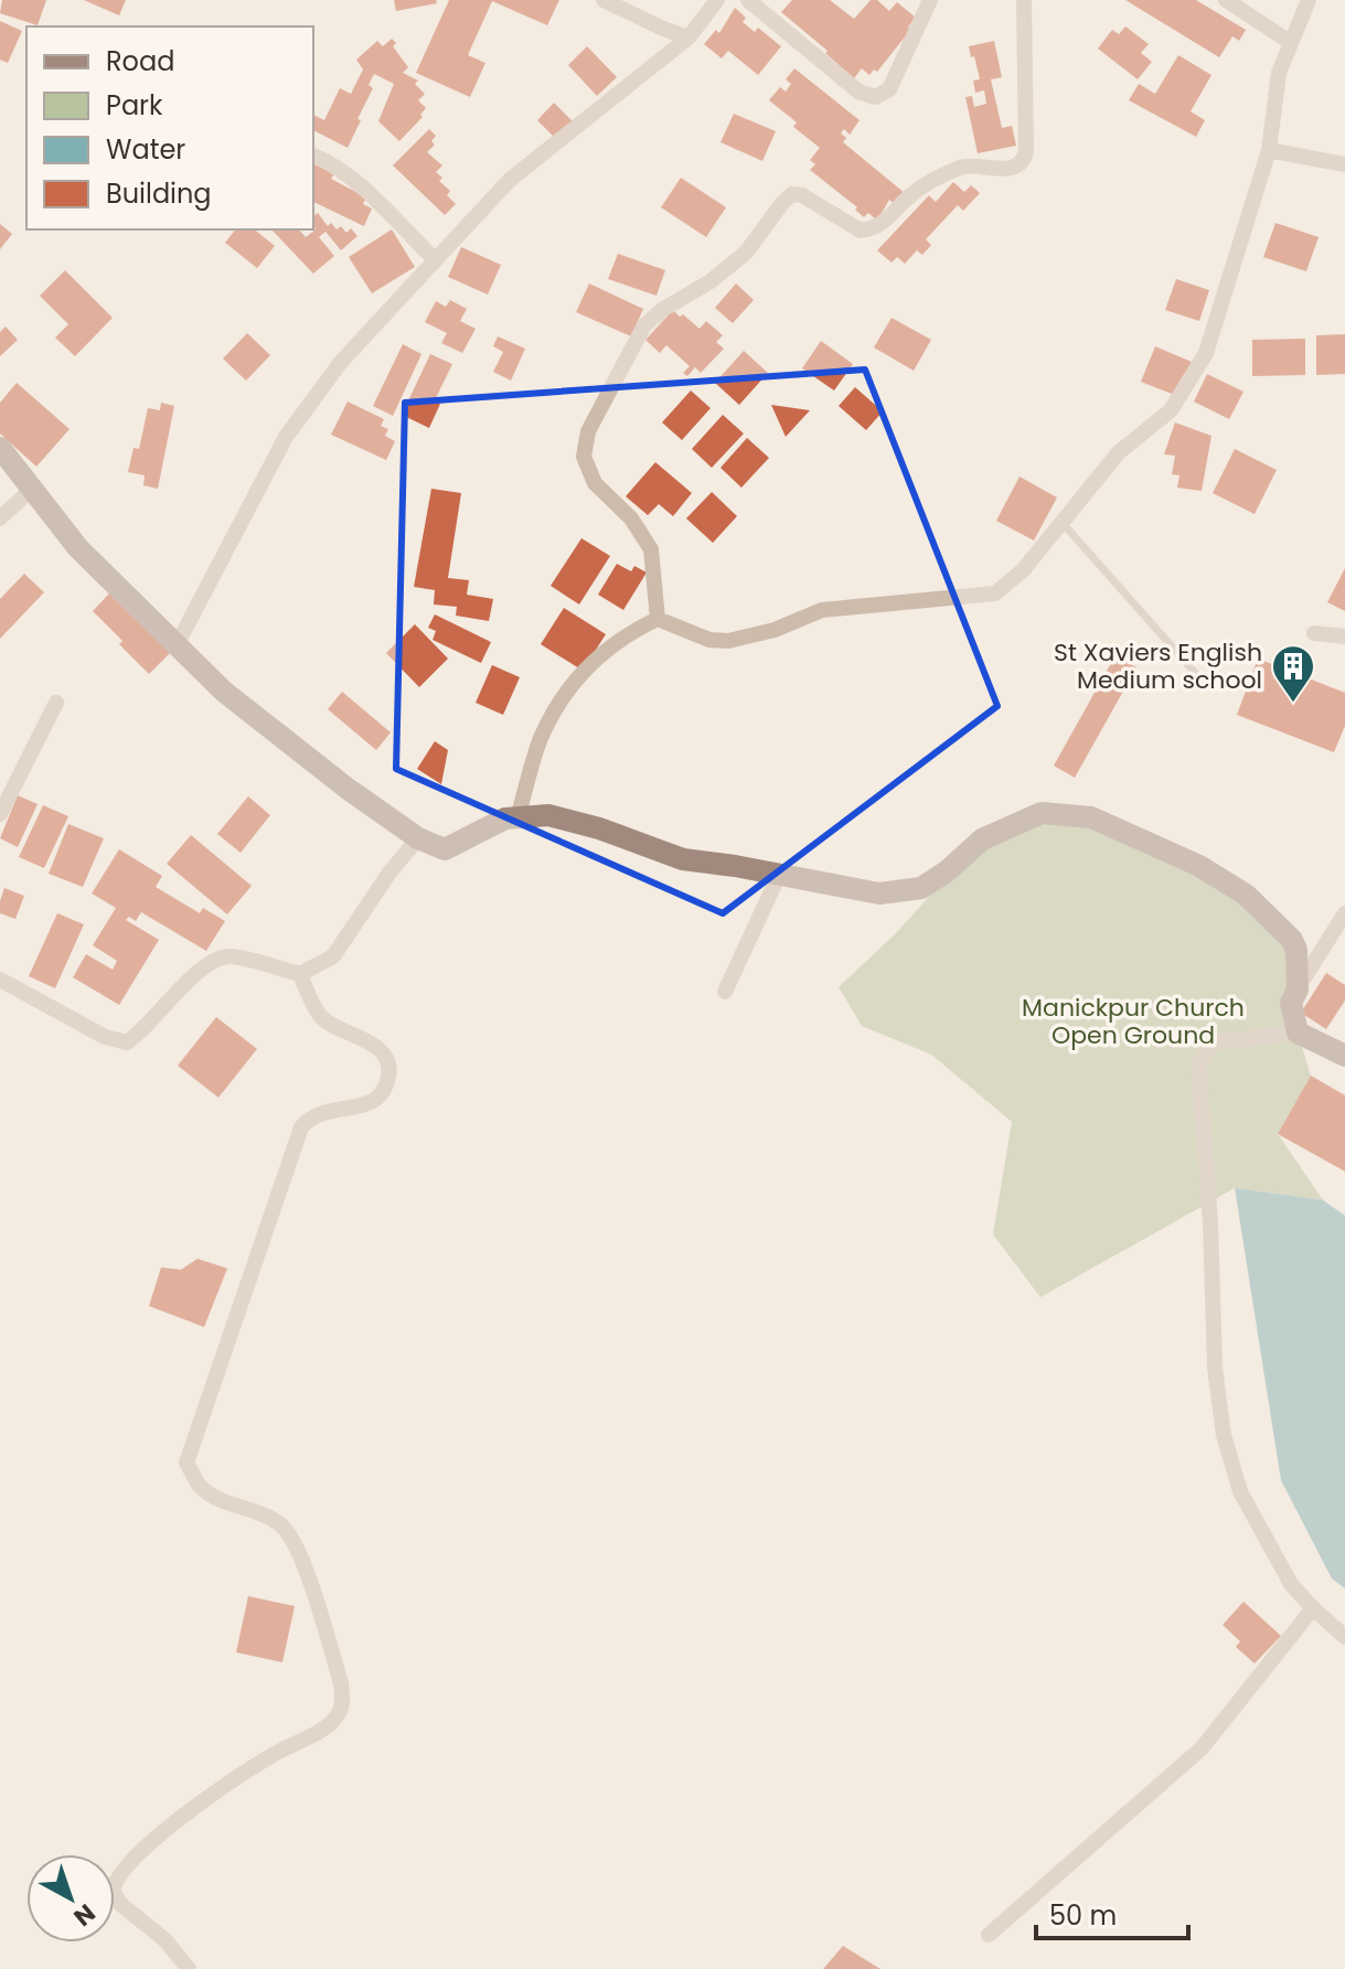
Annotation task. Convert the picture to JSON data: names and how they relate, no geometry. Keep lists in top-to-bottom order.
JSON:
{
  "parks": ["Manickpur Church Open Ground"],
  "places": {
    "building": ["St Xaviers English Medium school"]
  },
  "legend": [
    "Road",
    "Park",
    "Water",
    "Building"
  ],
  "scale_bar": "50 m",
  "north": "bottom right"
}
